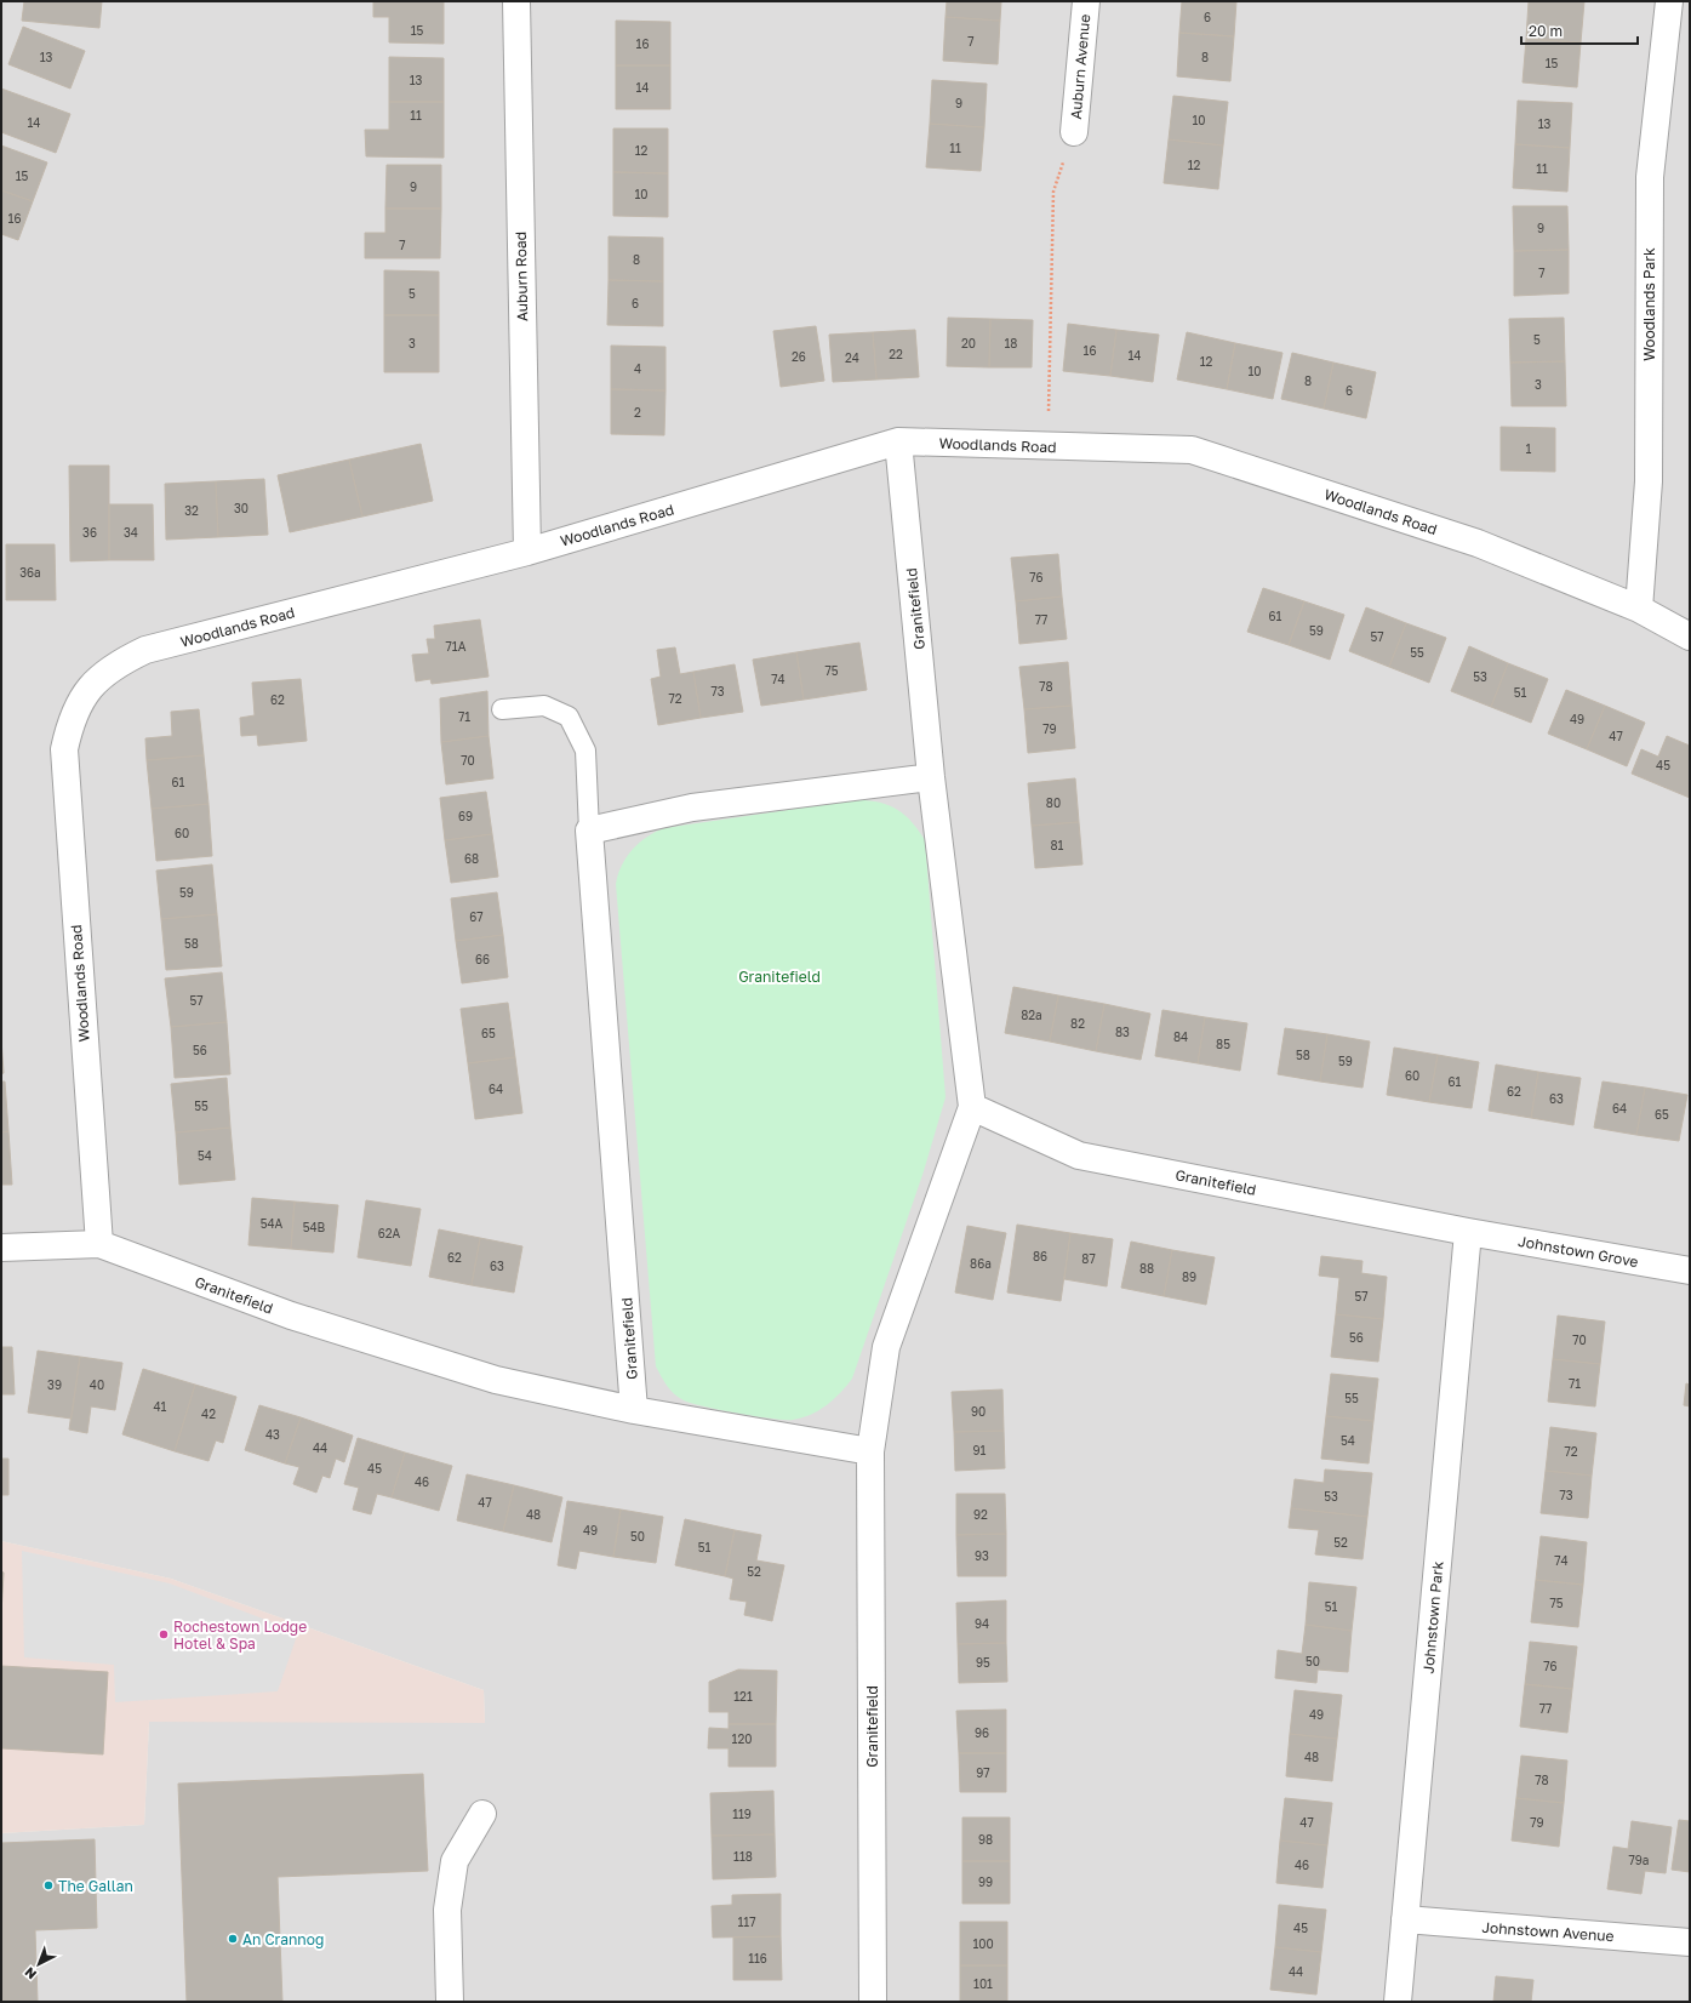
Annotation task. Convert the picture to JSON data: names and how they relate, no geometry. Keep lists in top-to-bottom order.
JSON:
{
  "streets": {
    "street": [
      "Auburn Avenue",
      "Auburn Road",
      "Woodlands Park",
      "Woodlands Road",
      "Granitefield",
      "Johnstown Grove",
      "Johnstown Park",
      "Johnstown Avenue"
    ]
  },
  "crossings": [
    ["Auburn Road", "Woodlands Road"],
    ["Woodlands Park", "Woodlands Road"],
    ["Woodlands Road", "Granitefield"],
    ["Granitefield", "Johnstown Grove"],
    ["Granitefield", "Johnstown Park"],
    ["Johnstown Grove", "Johnstown Park"],
    ["Johnstown Park", "Johnstown Avenue"]
  ],
  "parks": ["Granitefield"],
  "places": ["Rochestown Lodge Hotel & Spa", "The Gallan", "An Crannog"],
  "house_numbers": [
    "6",
    "15",
    "7",
    "16",
    "13",
    "8",
    "15",
    "13",
    "14",
    "9",
    "11",
    "10",
    "14",
    "13",
    "11",
    "12",
    "12",
    "11",
    "15",
    "9",
    "10",
    "16",
    "9",
    "7",
    "8",
    "7",
    "5",
    "6",
    "5",
    "3",
    "20",
    "18",
    "16",
    "22",
    "14",
    "26",
    "24",
    "12",
    "4",
    "10",
    "8",
    "3",
    "6",
    "2",
    "1",
    "30",
    "32",
    "36",
    "34",
    "36a",
    "76",
    "61",
    "77",
    "59",
    "57",
    "71A",
    "55",
    "75",
    "53",
    "74",
    "78",
    "73",
    "51",
    "72",
    "62",
    "71",
    "49",
    "79",
    "47",
    "70",
    "45",
    "61",
    "80",
    "69",
    "60",
    "81",
    "68",
    "59",
    "67",
    "58",
    "66",
    "57",
    "82a",
    "82",
    "83",
    "65",
    "84",
    "85",
    "56",
    "58",
    "59",
    "60",
    "61",
    "64",
    "62",
    "63",
    "55",
    "64",
    "65",
    "54",
    "54A",
    "54B",
    "62A",
    "86",
    "62",
    "87",
    "86a",
    "63",
    "88",
    "89",
    "57",
    "56",
    "70",
    "71",
    "39",
    "40",
    "55",
    "41",
    "90",
    "42",
    "43",
    "54",
    "44",
    "91",
    "72",
    "45",
    "46",
    "73",
    "53",
    "47",
    "48",
    "92",
    "49",
    "50",
    "52",
    "51",
    "93",
    "74",
    "52",
    "75",
    "51",
    "94",
    "50",
    "95",
    "76",
    "121",
    "77",
    "49",
    "96",
    "120",
    "48",
    "97",
    "78",
    "119",
    "47",
    "79",
    "98",
    "118",
    "79a",
    "46",
    "99",
    "117",
    "45",
    "100",
    "116",
    "44",
    "101"
  ],
  "scale_bar": "20 m",
  "north": "bottom left"
}
